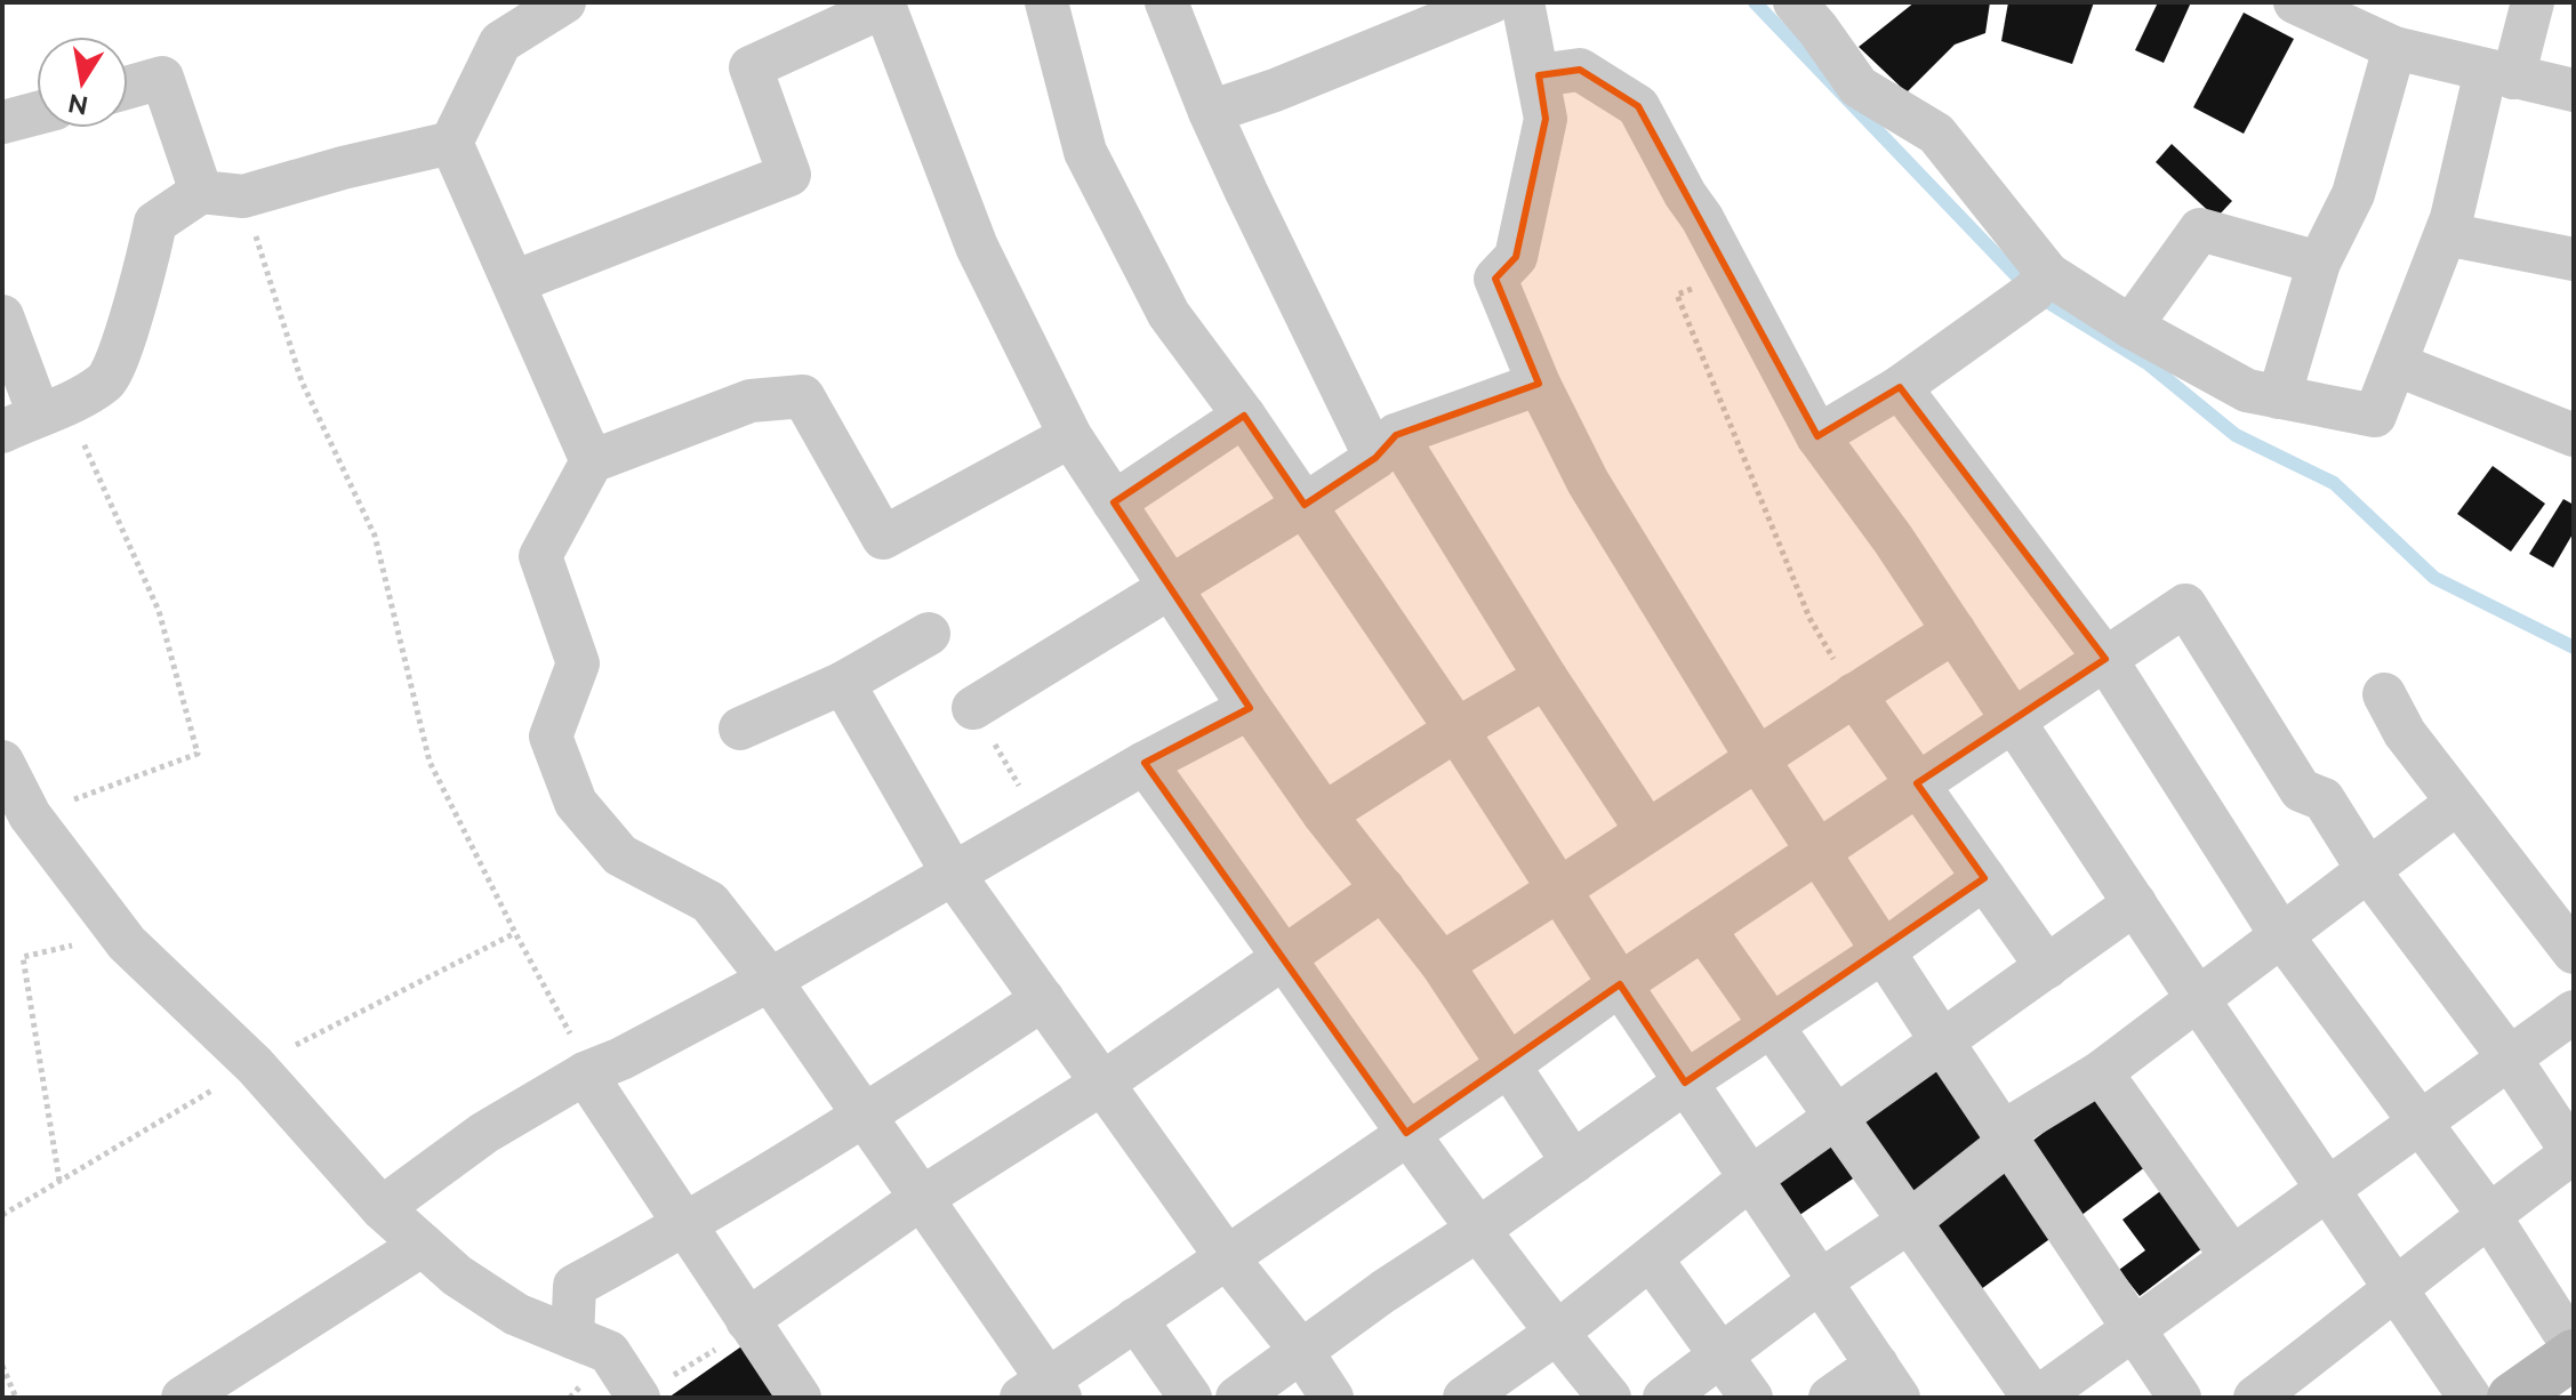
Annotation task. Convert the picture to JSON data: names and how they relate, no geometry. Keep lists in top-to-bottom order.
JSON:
{
  "north": "bottom"
}
